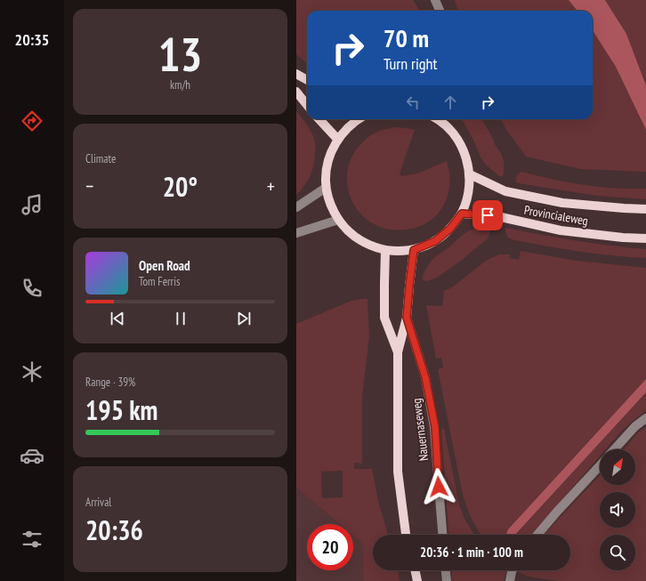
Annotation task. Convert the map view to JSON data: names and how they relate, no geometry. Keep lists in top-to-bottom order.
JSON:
{
  "streets": {
    "main road": ["Provincialeweg", "Nauernaseweg"]
  },
  "north": "top right",
  "page": {
    "tabs": "20:35",
    "tile": [
      ["13", "km/h"],
      "Climate",
      ["Range · 39%", "195 km"],
      ["Arrival", "20:36"]
    ],
    "turn": ["70 m", "Turn right"],
    "heat": ["−", "20°", "+"],
    "song": ["Open Road", "Tom Ferris"],
    "limit": "20",
    "trip": "20:36 · 1 min · 100 m"
  }
}
